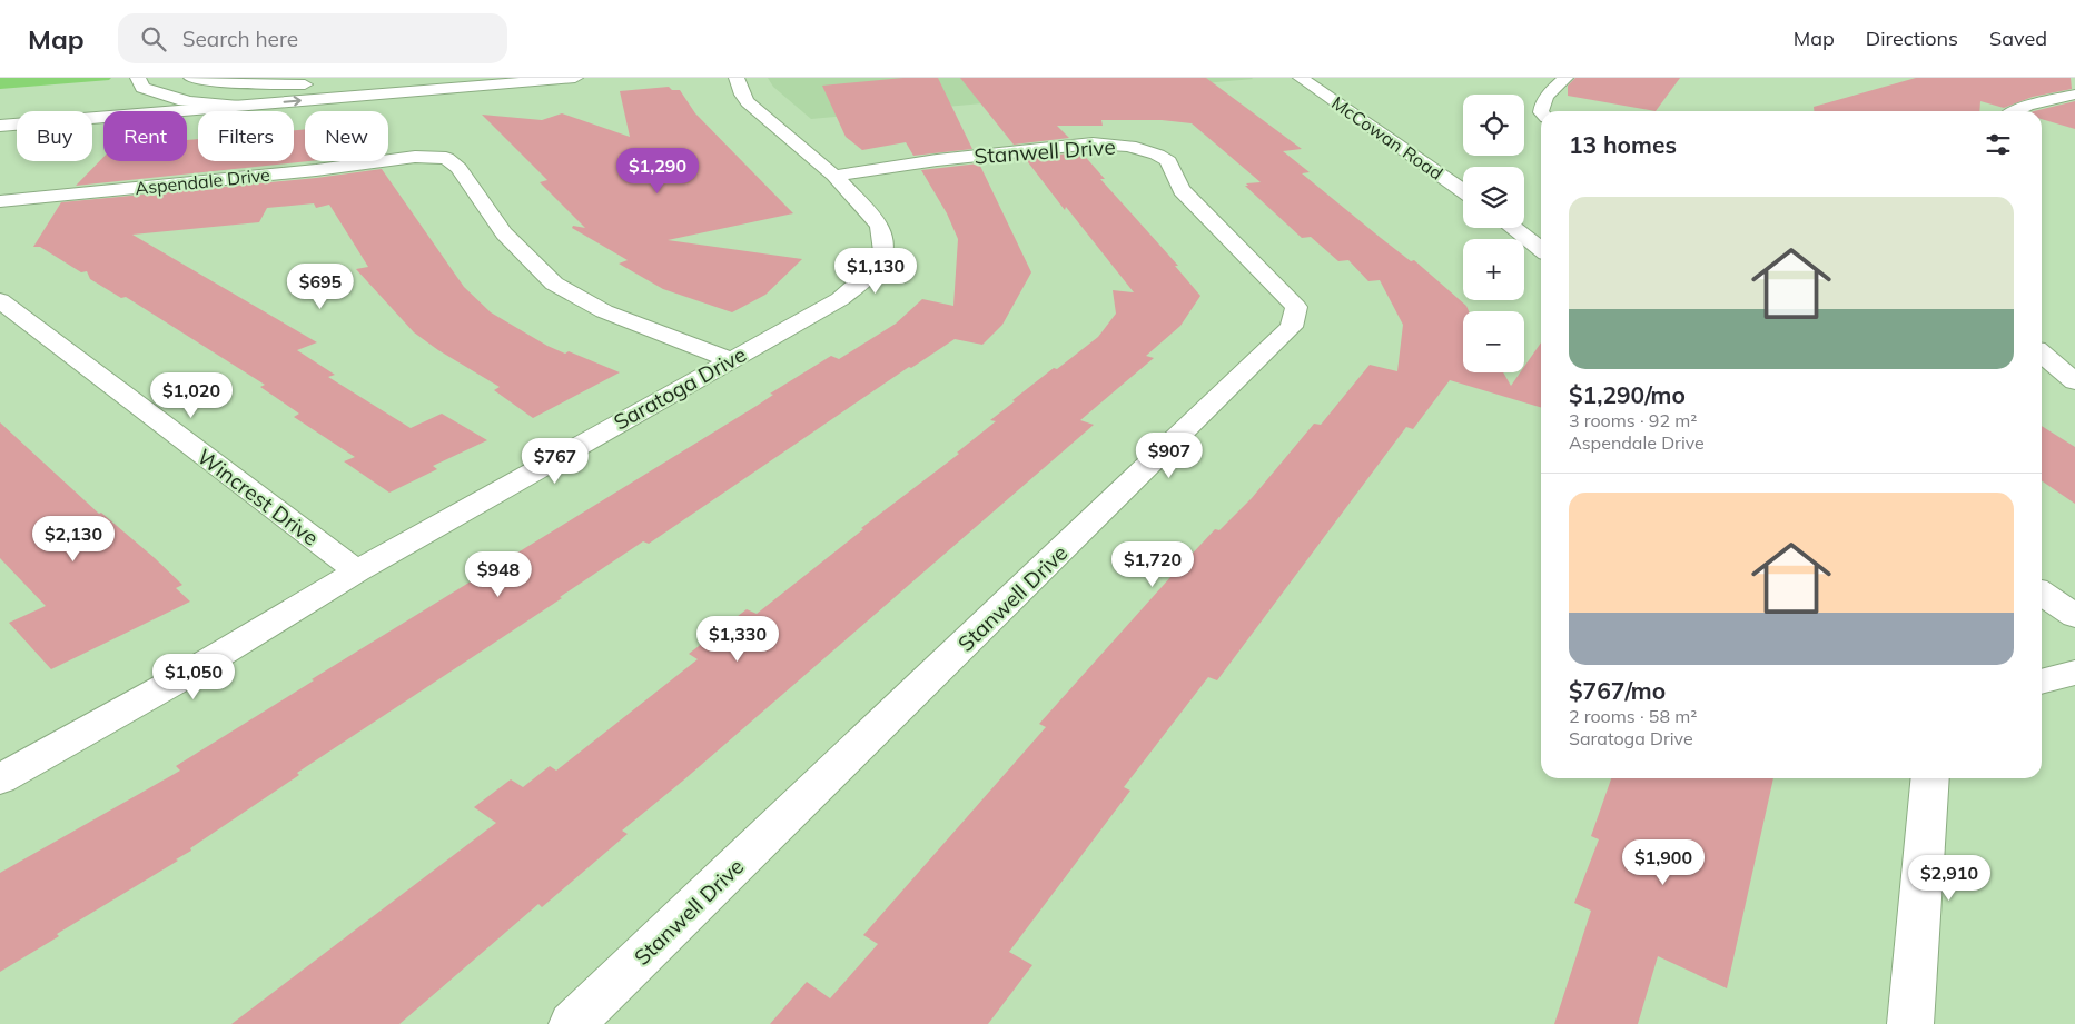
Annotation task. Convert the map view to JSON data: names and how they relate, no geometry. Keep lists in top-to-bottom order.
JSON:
{
  "streets": {
    "street": [
      "McCowan Road",
      "Stanwell Drive",
      "Aspendale Drive",
      "Saratoga Drive",
      "Wincrest Drive"
    ]
  },
  "crossings": [
    ["Stanwell Drive", "Saratoga Drive"],
    ["Aspendale Drive", "Saratoga Drive"],
    ["Saratoga Drive", "Wincrest Drive"]
  ],
  "page": {
    "header": "Map",
    "search": "Search here",
    "nav": ["Map", "Directions", "Saved"],
    "map_buttons": ["+", "−"],
    "chip": [
      "Buy",
      "Rent",
      "Filters",
      "New"
    ],
    "heading": "13 homes",
    "price": [
      "$1,290",
      "$1,130",
      "$695",
      "$1,020",
      "$907",
      "$767",
      "$2,130",
      "$1,720",
      "$948",
      "$1,330",
      "$1,050",
      "$1,900",
      "$2,910"
    ],
    "list": [
      {
        "name": "$1,290/mo",
        "note": "3 rooms · 92 m² · Aspendale Drive"
      },
      {
        "name": "$767/mo",
        "note": "2 rooms · 58 m² · Saratoga Drive"
      }
    ]
  }
}
